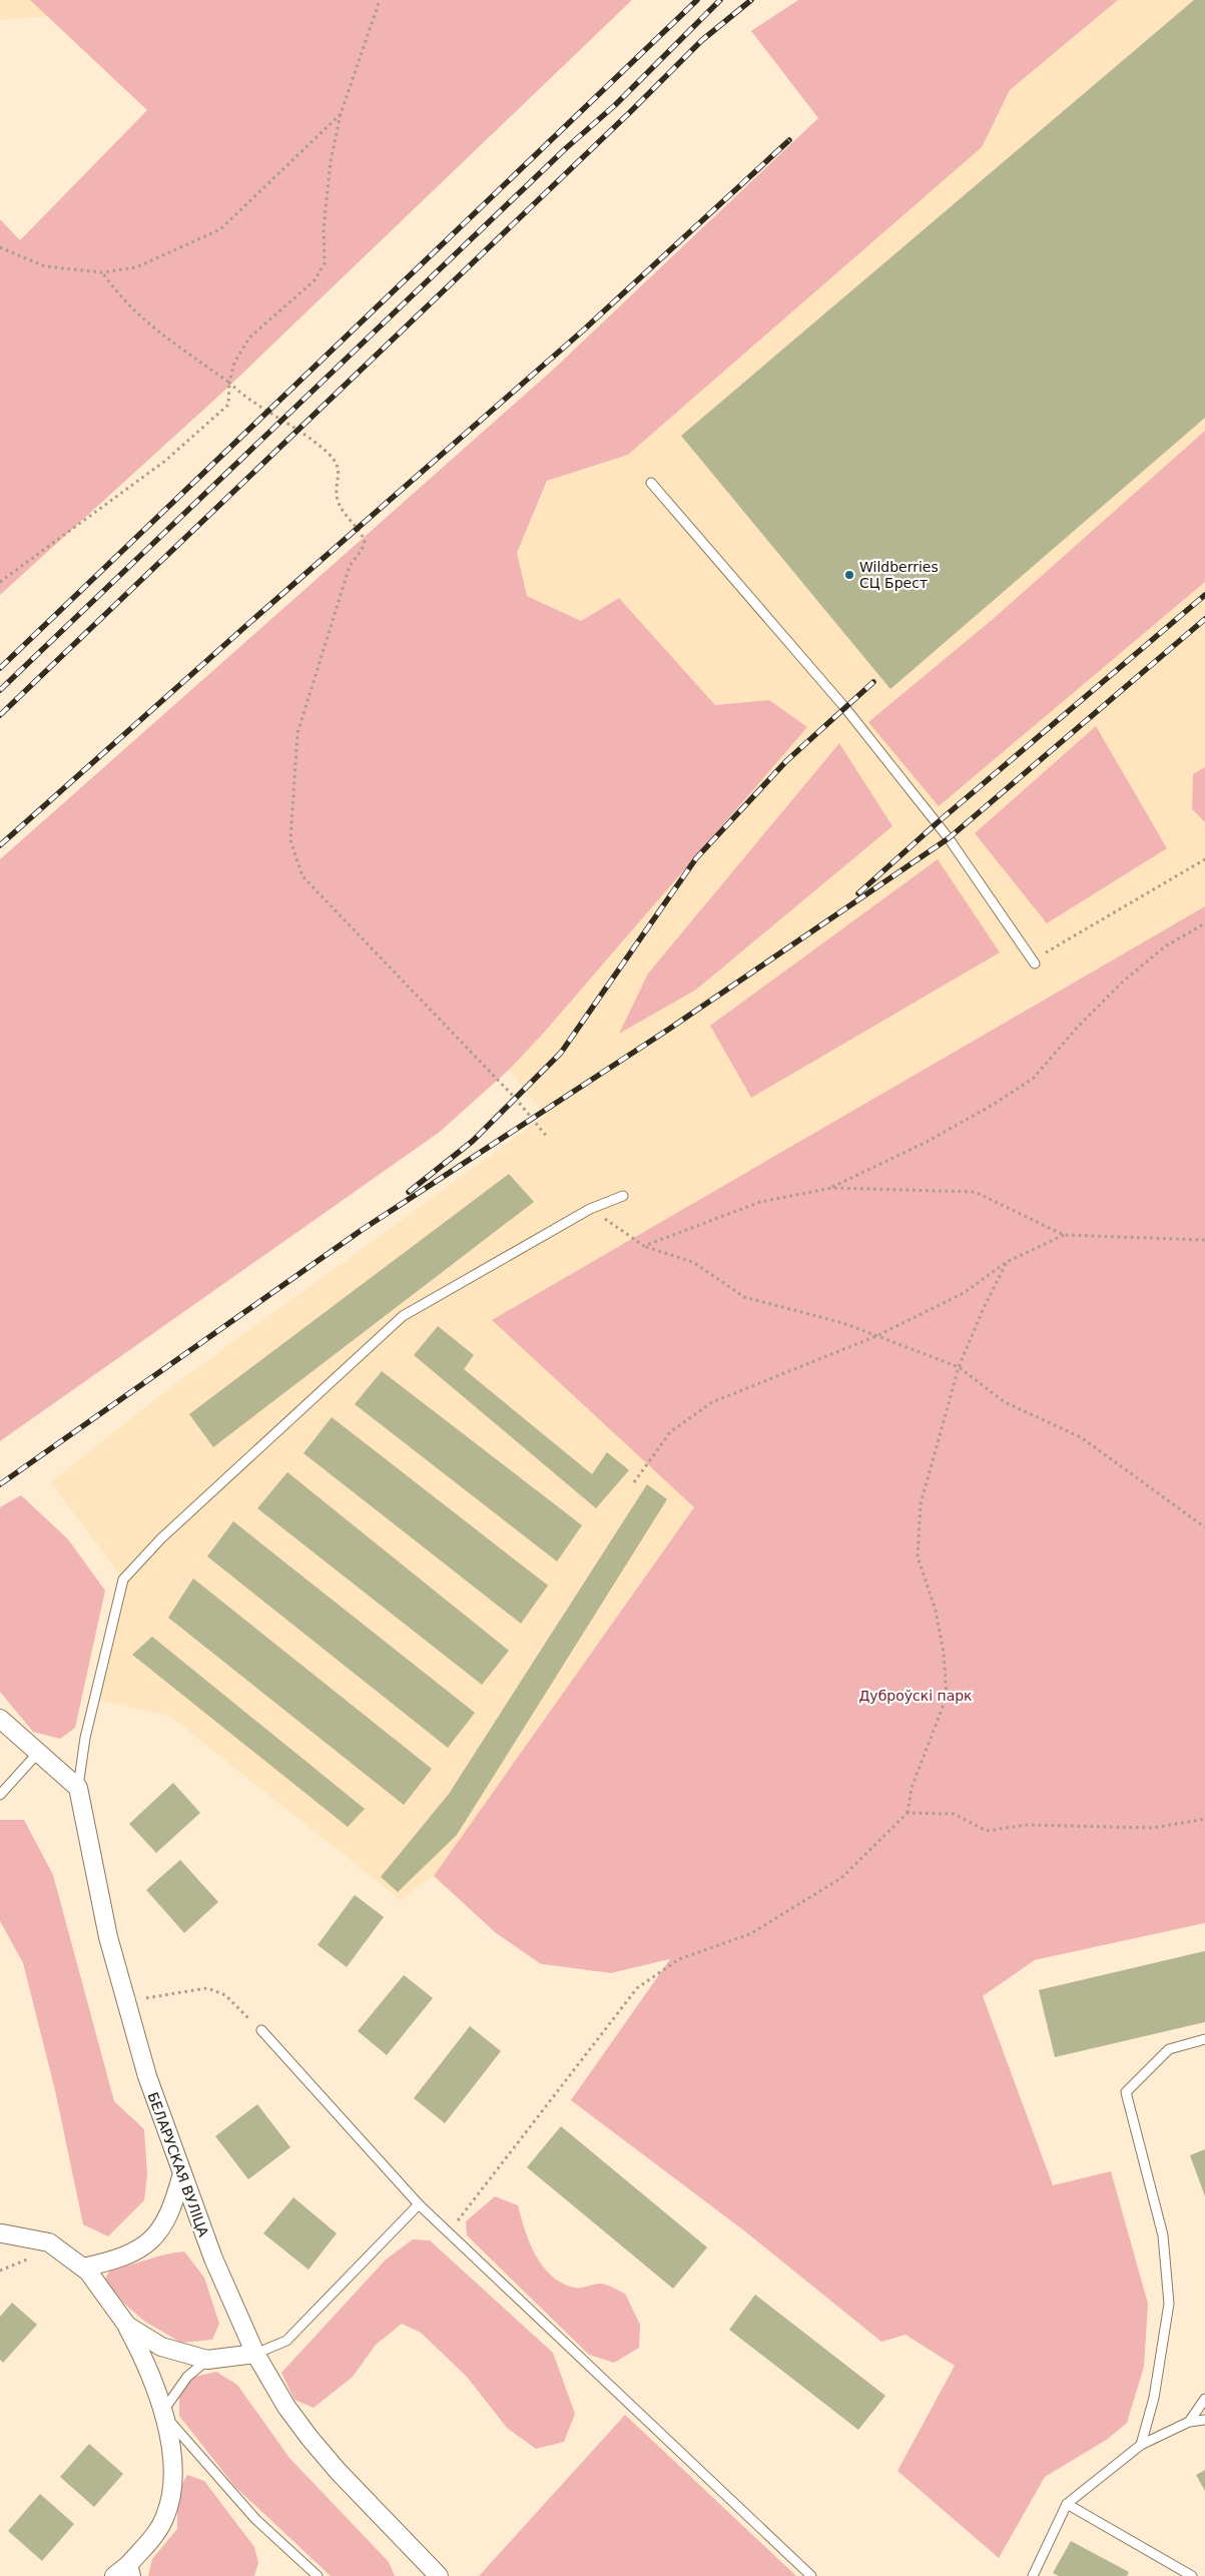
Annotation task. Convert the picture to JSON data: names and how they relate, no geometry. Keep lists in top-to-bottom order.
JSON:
{
  "streets": {
    "street": ["БЕЛАРУСКАЯ ВУЛІЦА"]
  },
  "parks": ["Дуброўскі парк"],
  "places": ["Wildberries СЦ Брест"]
}
